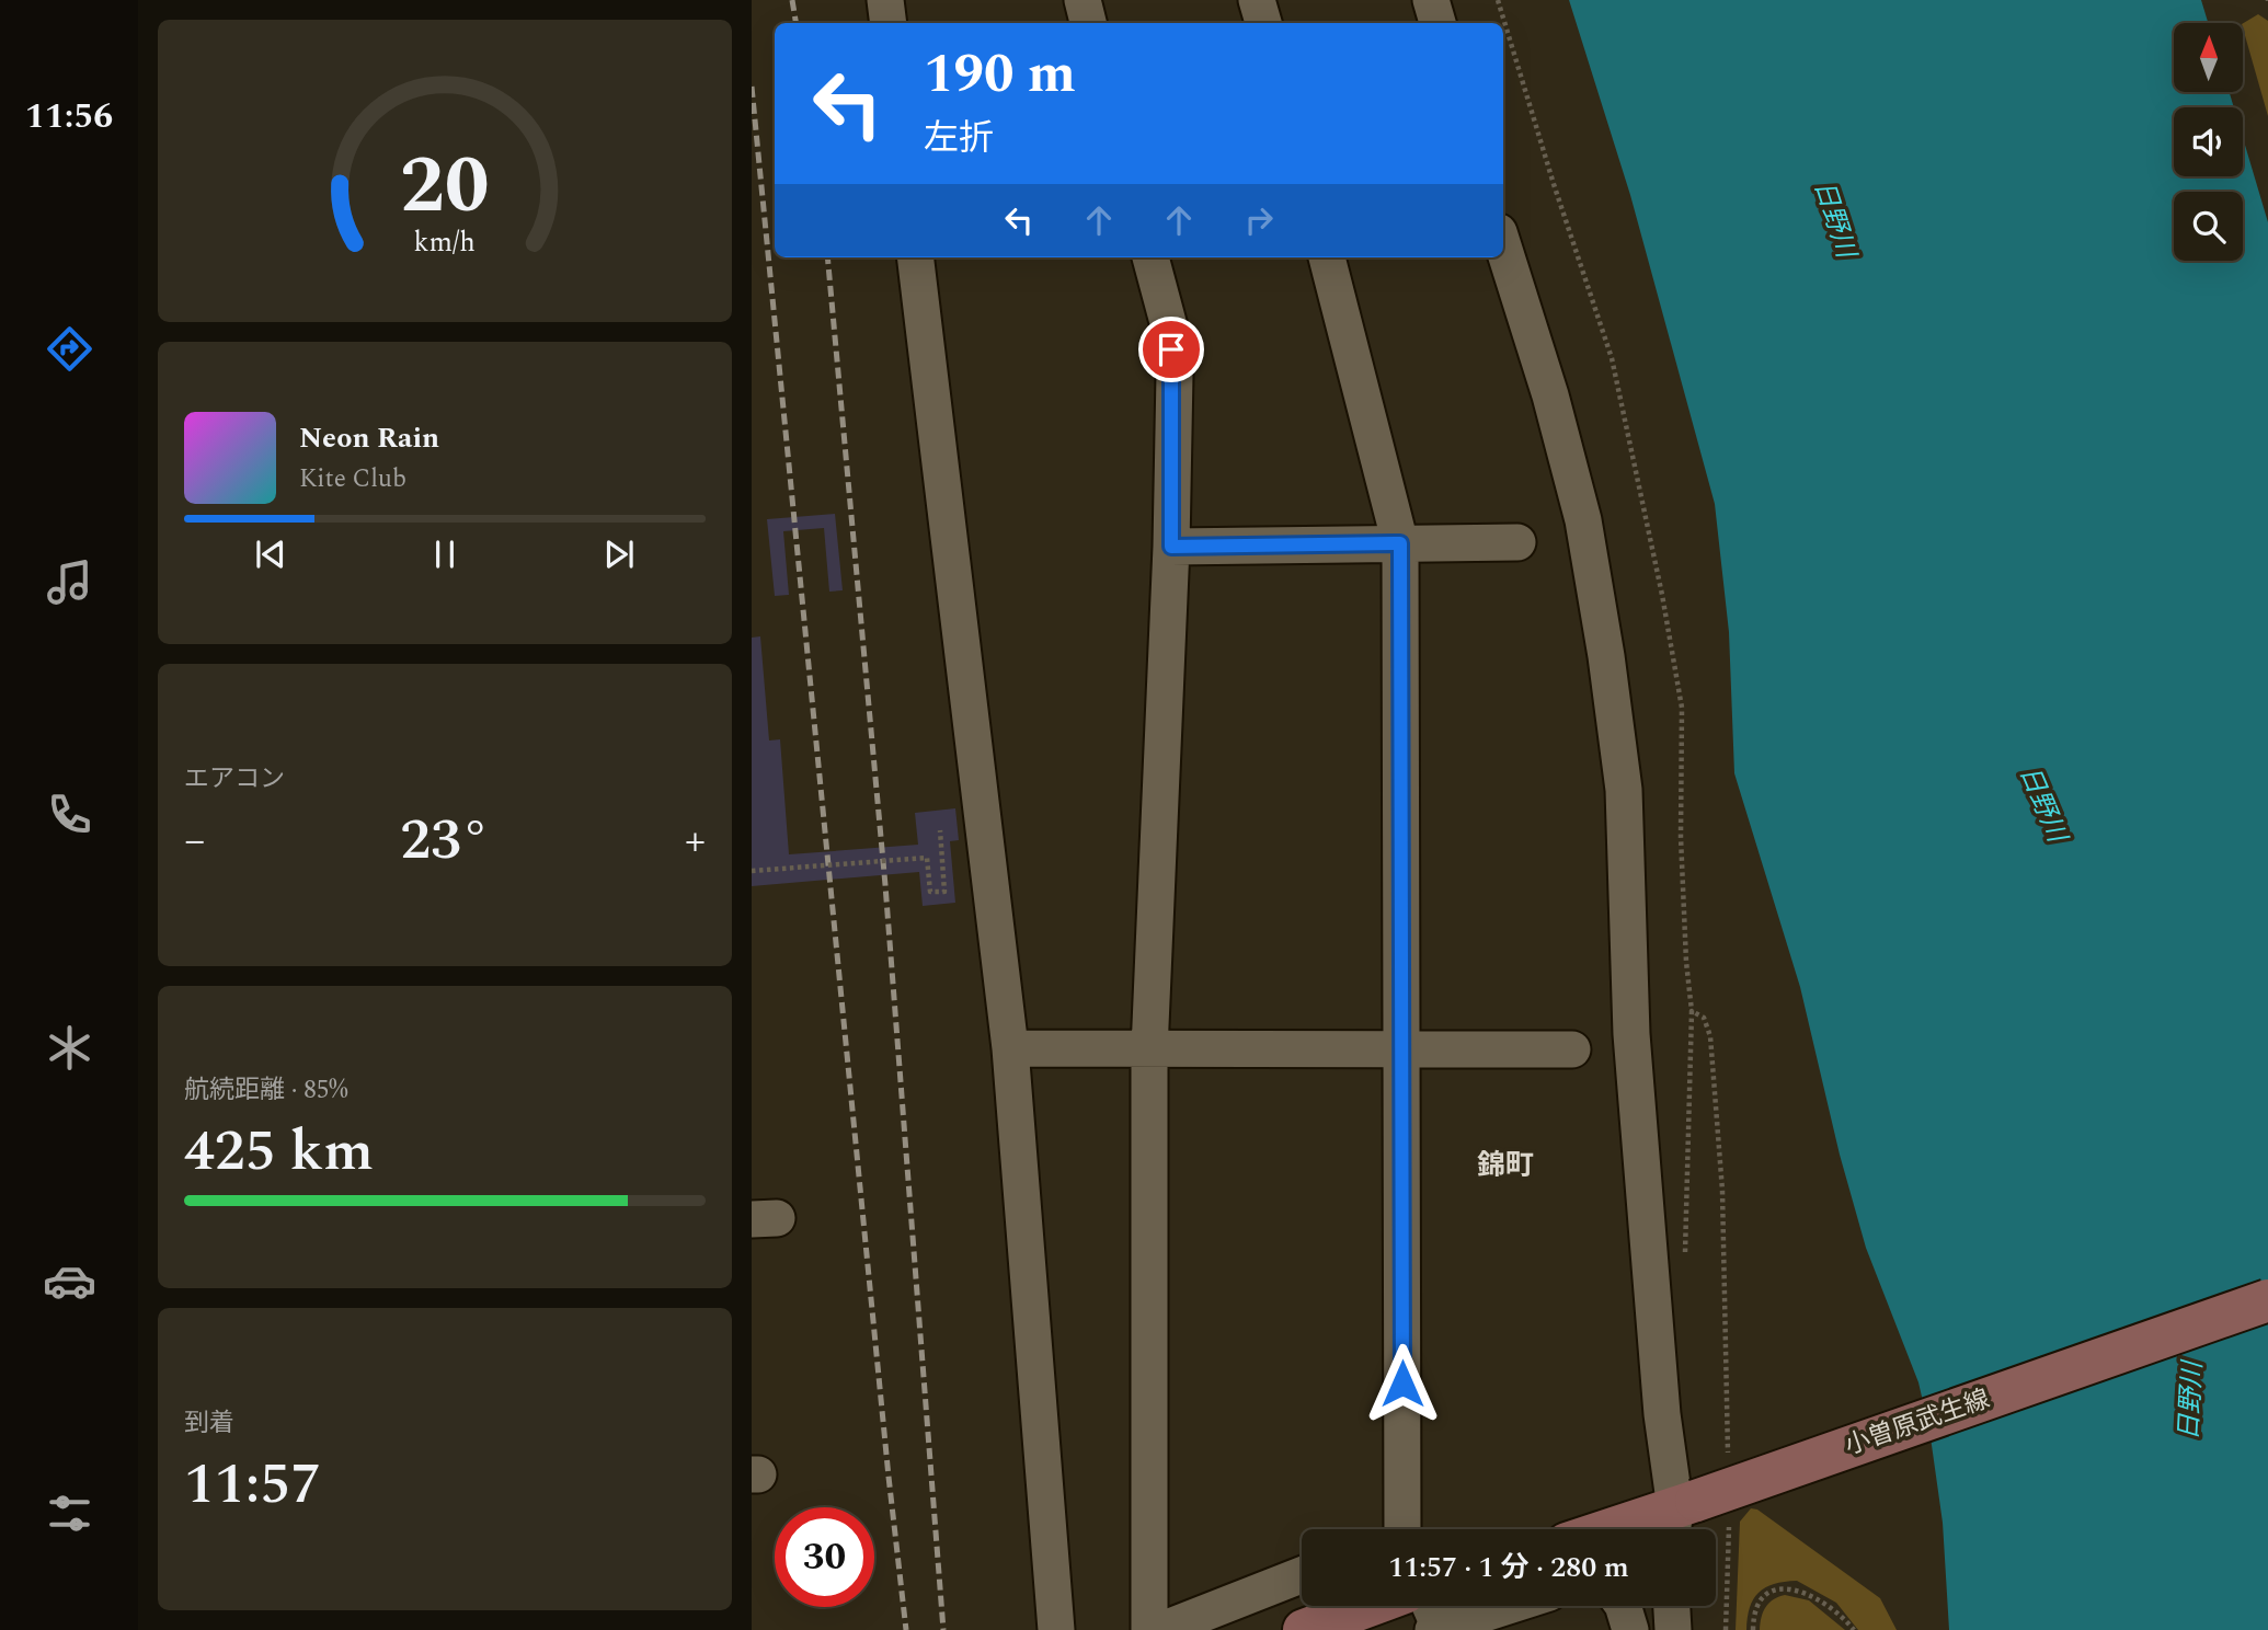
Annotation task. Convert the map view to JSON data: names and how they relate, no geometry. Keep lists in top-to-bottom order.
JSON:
{
  "streets": {
    "main road": ["小曽原武生線"]
  },
  "districts": ["錦町"],
  "water": ["日野川"],
  "north": "top",
  "page": {
    "tabs": "11:56",
    "turn": ["190 m", "左折"],
    "song": ["Neon Rain", "Kite Club"],
    "tile": [
      "エアコン",
      ["航続距離 · 85%", "425 km"],
      ["到着", "11:57"]
    ],
    "heat": ["−", "23°", "+"],
    "limit": "30",
    "trip": "11:57 · 1 分 · 280 m",
    "gauge": ["20", "km/h"]
  }
}
